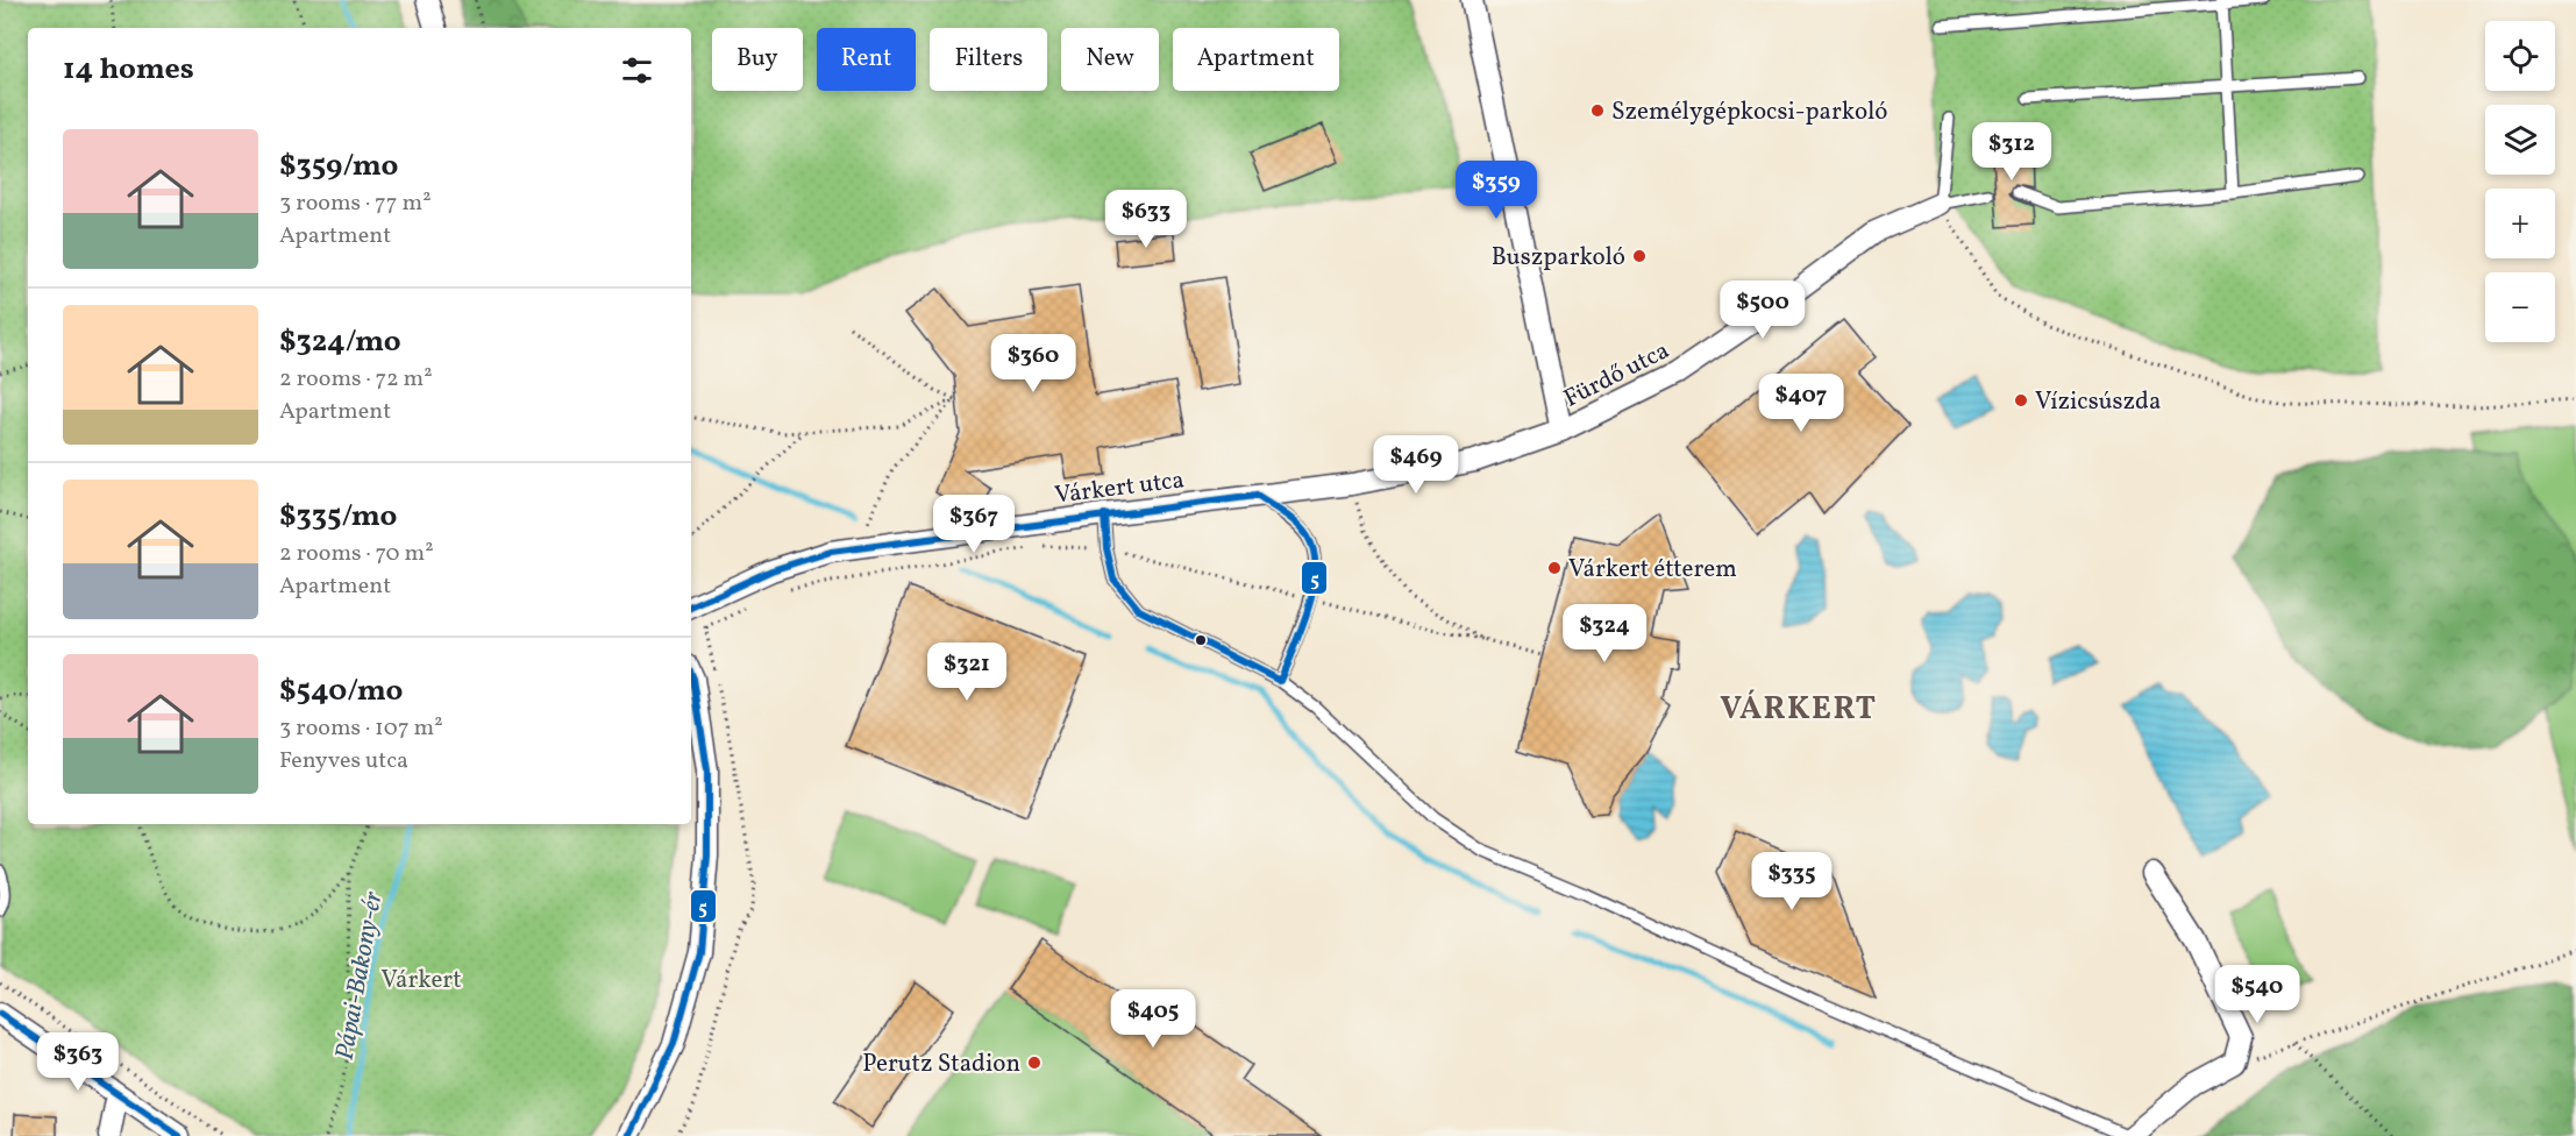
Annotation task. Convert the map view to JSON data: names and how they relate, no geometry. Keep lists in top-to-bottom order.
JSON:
{
  "streets": {
    "street": ["Fürdő utca", "Várkert utca"]
  },
  "crossings": [
    ["Fürdő utca", "Várkert utca"]
  ],
  "districts": ["VÁRKERT"],
  "water": ["Pápai-Bakony-ér"],
  "parks": ["Várkert"],
  "places": [
    "Személygépkocsi-parkoló",
    "Buszparkoló",
    "Vízicsúszda",
    "Várkert étterem",
    "Perutz Stadion"
  ],
  "lines": ["transit line 5"],
  "page": {
    "map_buttons": ["+", "−"],
    "chip": [
      "Buy",
      "Rent",
      "Filters",
      "New",
      "Apartment"
    ],
    "heading": "14 homes",
    "list": [
      {
        "name": "$359/mo",
        "note": "3 rooms · 77 m² · Apartment"
      },
      {
        "name": "$324/mo",
        "note": "2 rooms · 72 m² · Apartment"
      },
      {
        "name": "$335/mo",
        "note": "2 rooms · 70 m² · Apartment"
      },
      {
        "name": "$540/mo",
        "note": "3 rooms · 107 m² · Fenyves utca"
      }
    ],
    "price": [
      "$312",
      "$359",
      "$633",
      "$500",
      "$360",
      "$407",
      "$469",
      "$367",
      "$324",
      "$321",
      "$335",
      "$540",
      "$405",
      "$363"
    ]
  }
}
